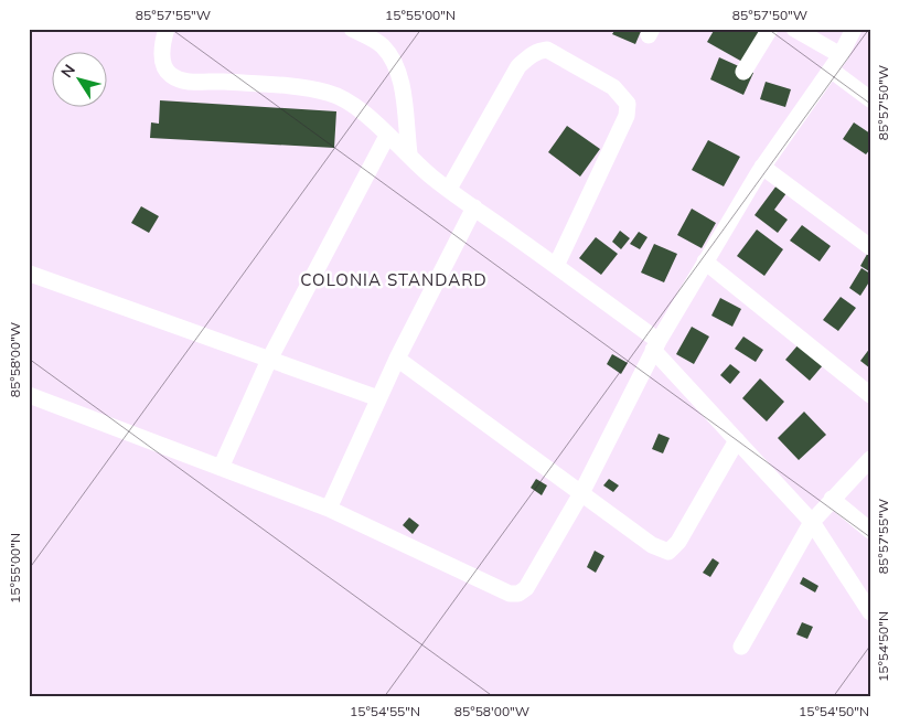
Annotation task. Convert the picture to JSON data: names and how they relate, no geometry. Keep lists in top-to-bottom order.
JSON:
{
  "districts": ["COLONIA STANDARD"],
  "north": "top left",
  "coordinates": [
    "85°57'55\"W",
    "15°55'00\"N",
    "85°57'50\"W",
    "85°58'00\"W",
    "15°54'50\"N",
    "15°54'55\"N"
  ]
}
